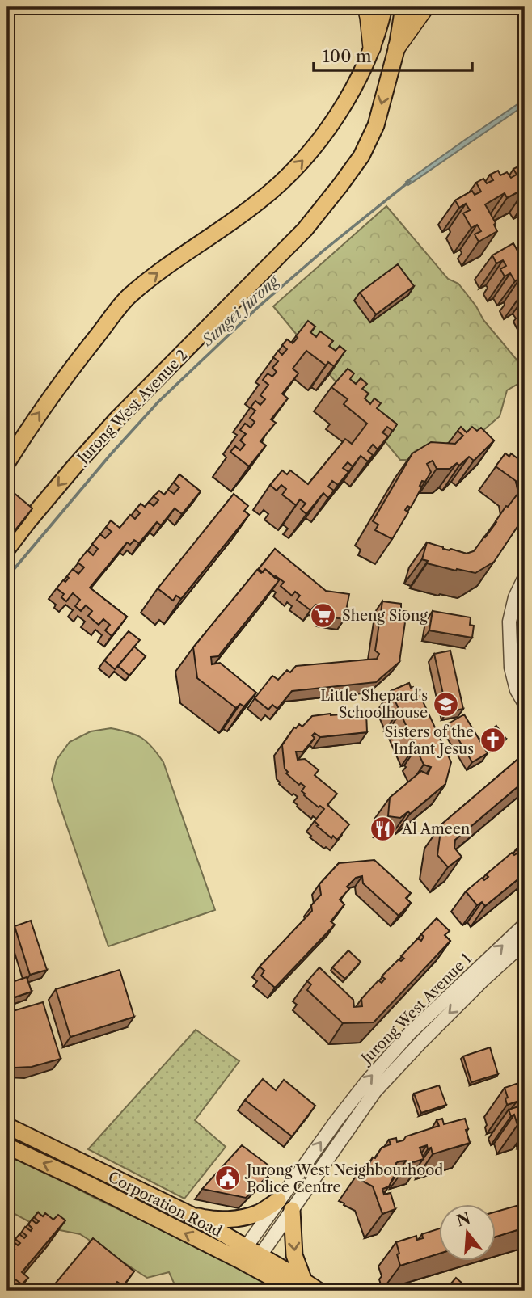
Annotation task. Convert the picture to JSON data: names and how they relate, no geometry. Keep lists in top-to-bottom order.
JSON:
{
  "streets": {
    "main road": ["Jurong West Avenue 2", "Corporation Road"],
    "street": ["Jurong West Avenue 1"]
  },
  "crossings": [
    ["Jurong West Avenue 1", "Corporation Road"]
  ],
  "water": ["Sungei Jurong"],
  "places": {
    "supermarket": ["Sheng Siong"],
    "school or university": ["Little Shepard's Schoolhouse"],
    "church": ["Sisters of the Infant Jesus"],
    "restaurant": ["Al Ameen"],
    "public building": ["Jurong West Neighbourhood Police Centre"]
  },
  "scale_bar": "100 m",
  "north": "top"
}
